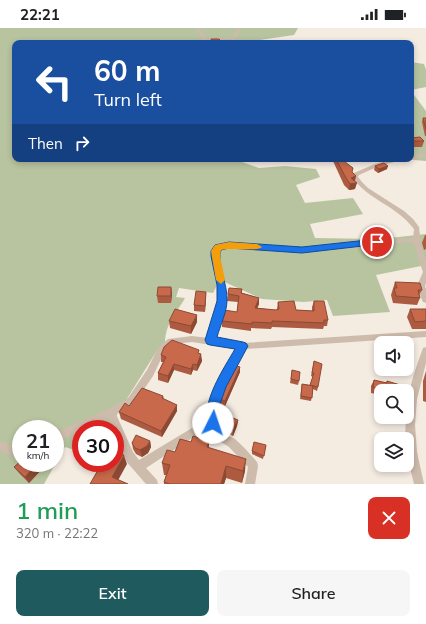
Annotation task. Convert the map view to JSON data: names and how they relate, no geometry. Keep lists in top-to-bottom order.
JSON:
{
  "page": {
    "status": "22:21",
    "turn": ["60 m", "Turn left"],
    "then": "Then",
    "speed": "21 km/h",
    "limit": "30",
    "heading": ["1 min", "320 m · 22:22"],
    "buttons": ["Exit", "Share"]
  }
}
